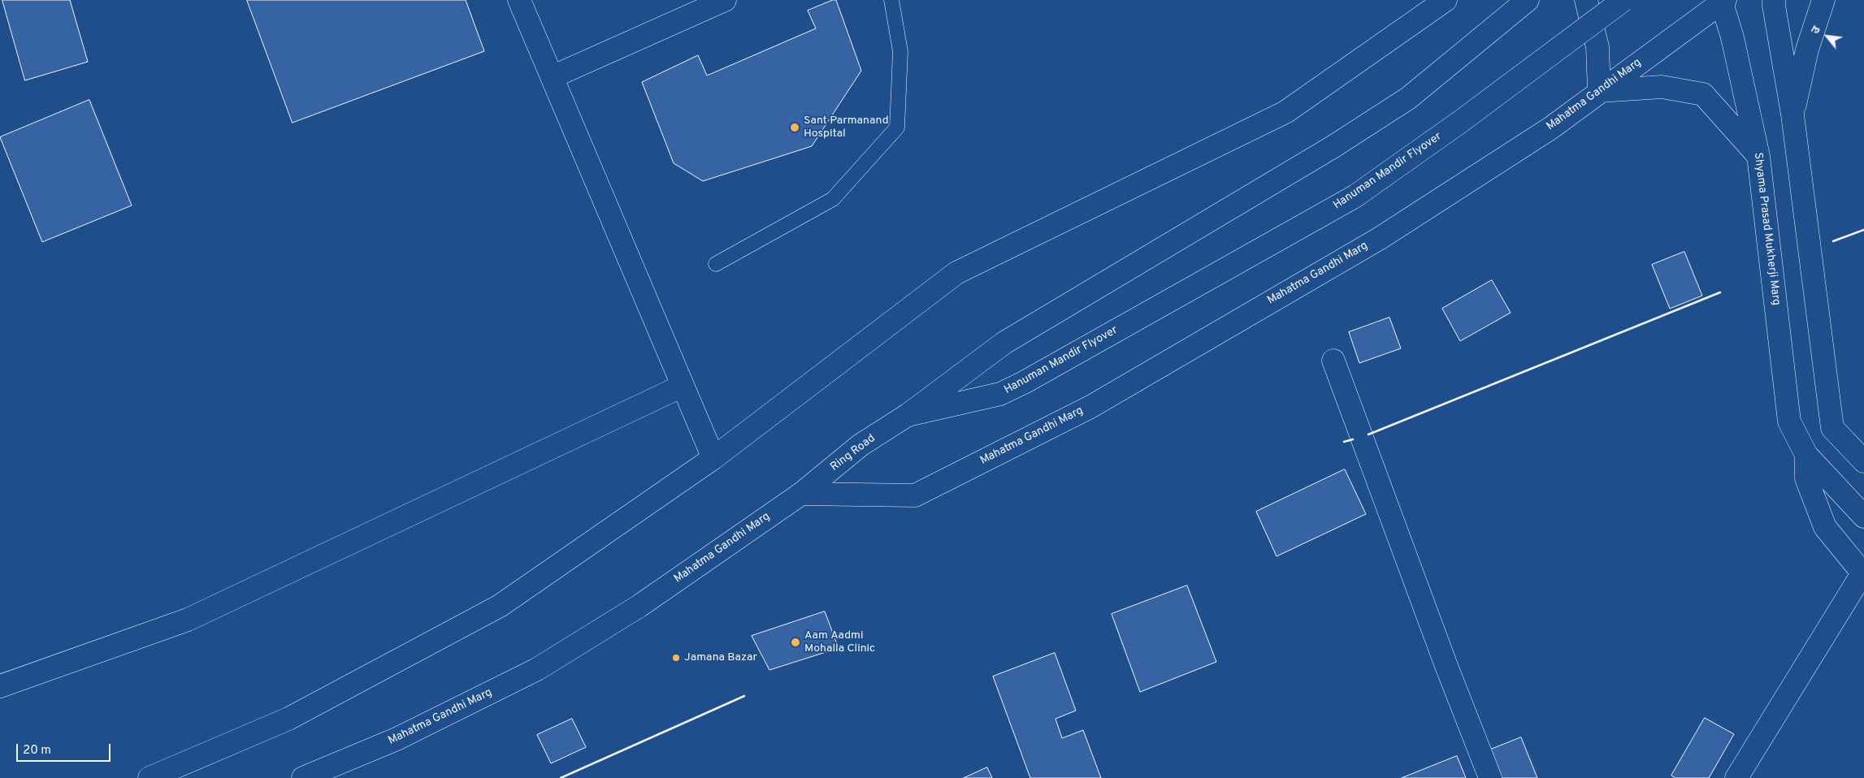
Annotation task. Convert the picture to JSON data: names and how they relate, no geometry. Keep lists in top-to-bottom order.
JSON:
{
  "streets": {
    "main road": [
      "Mahatma Gandhi Marg",
      "Hanuman Mandir Flyover",
      "Shyama Prasad Mukherji Marg",
      "Ring Road"
    ]
  },
  "crossings": [
    ["Mahatma Gandhi Marg", "Shyama Prasad Mukherji Marg"],
    ["Mahatma Gandhi Marg", "Ring Road"],
    ["Hanuman Mandir Flyover", "Ring Road"]
  ],
  "places": ["Sant Parmanand Hospital", "Aam Aadmi Mohalla Clinic", "Jamana Bazar"],
  "scale_bar": "20 m",
  "north": "top left"
}
